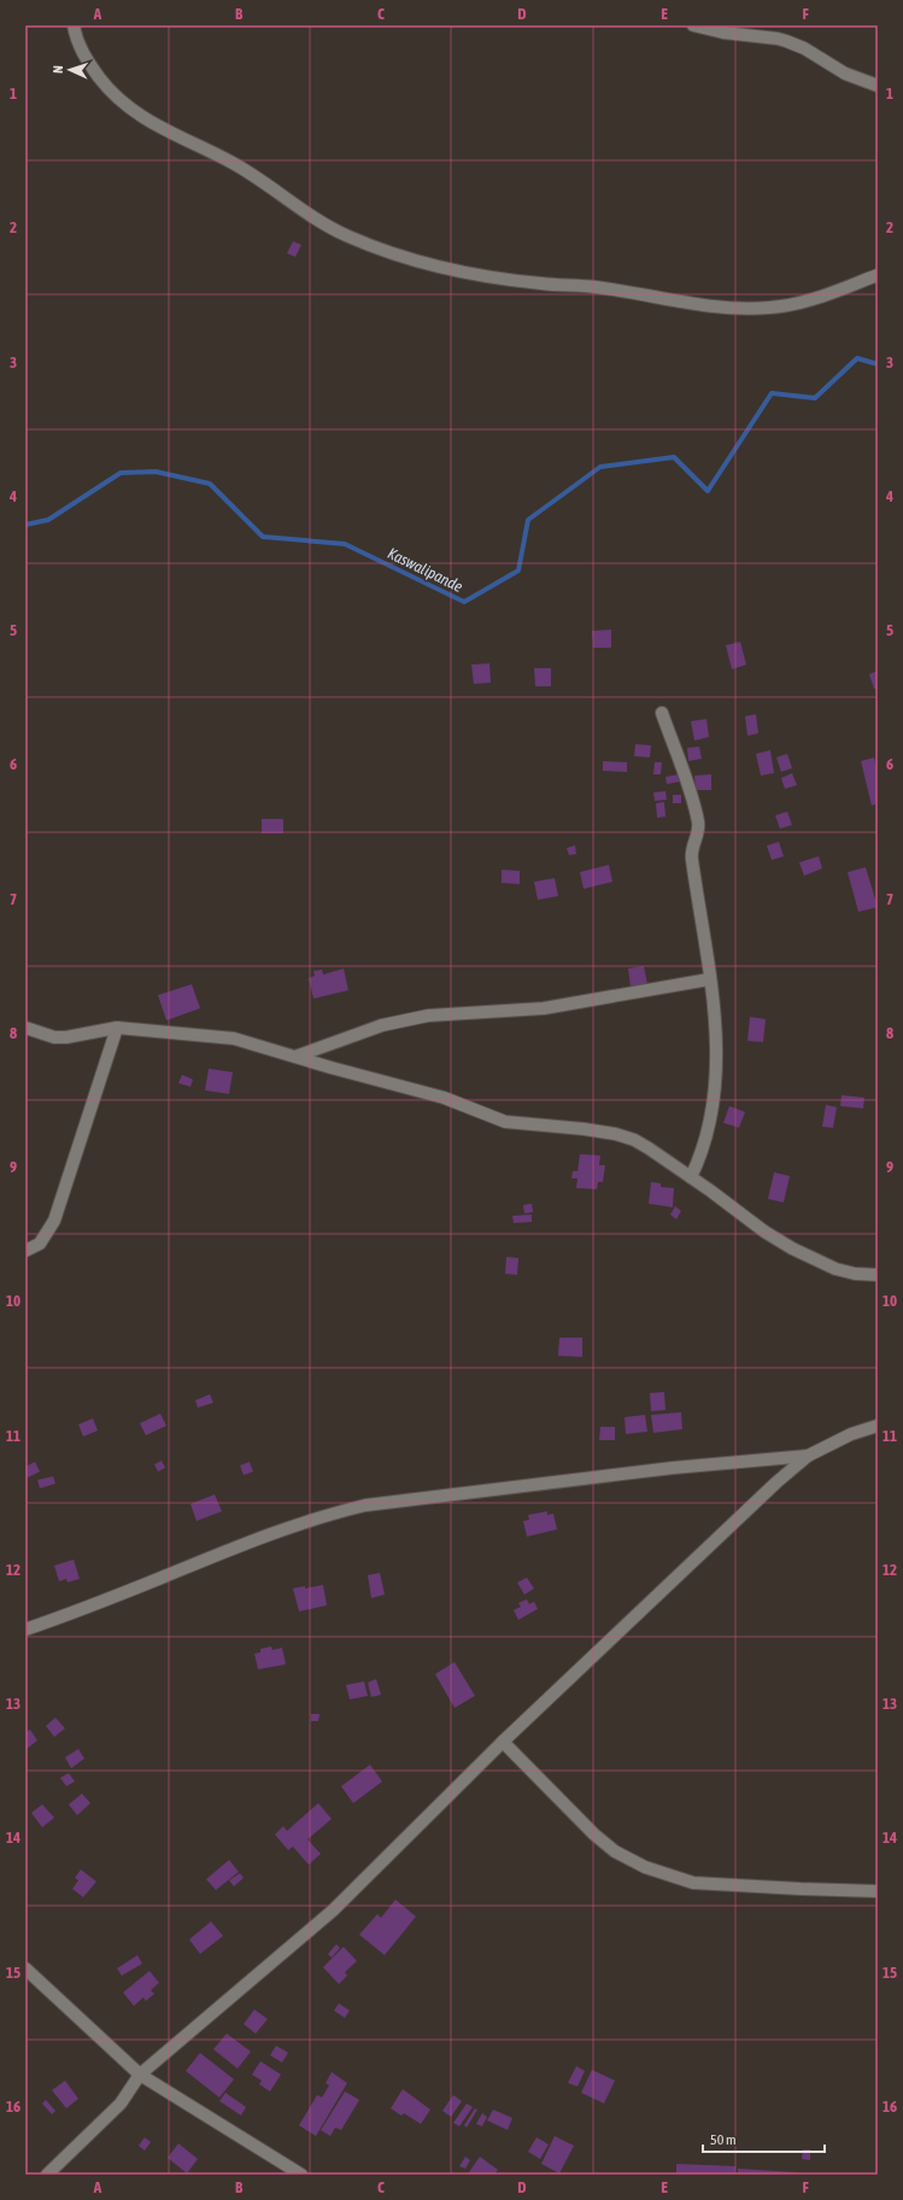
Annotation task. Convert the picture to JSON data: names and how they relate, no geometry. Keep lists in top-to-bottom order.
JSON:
{
  "water": ["Kaswalipande"],
  "scale_bar": "50 m",
  "north": "left",
  "grid": {
    "columns": [
      "A",
      "B",
      "C",
      "D",
      "E",
      "F"
    ],
    "rows": [
      "1",
      "2",
      "3",
      "4",
      "5",
      "6",
      "7",
      "8",
      "9",
      "10",
      "11",
      "12",
      "13",
      "14",
      "15",
      "16"
    ]
  }
}
